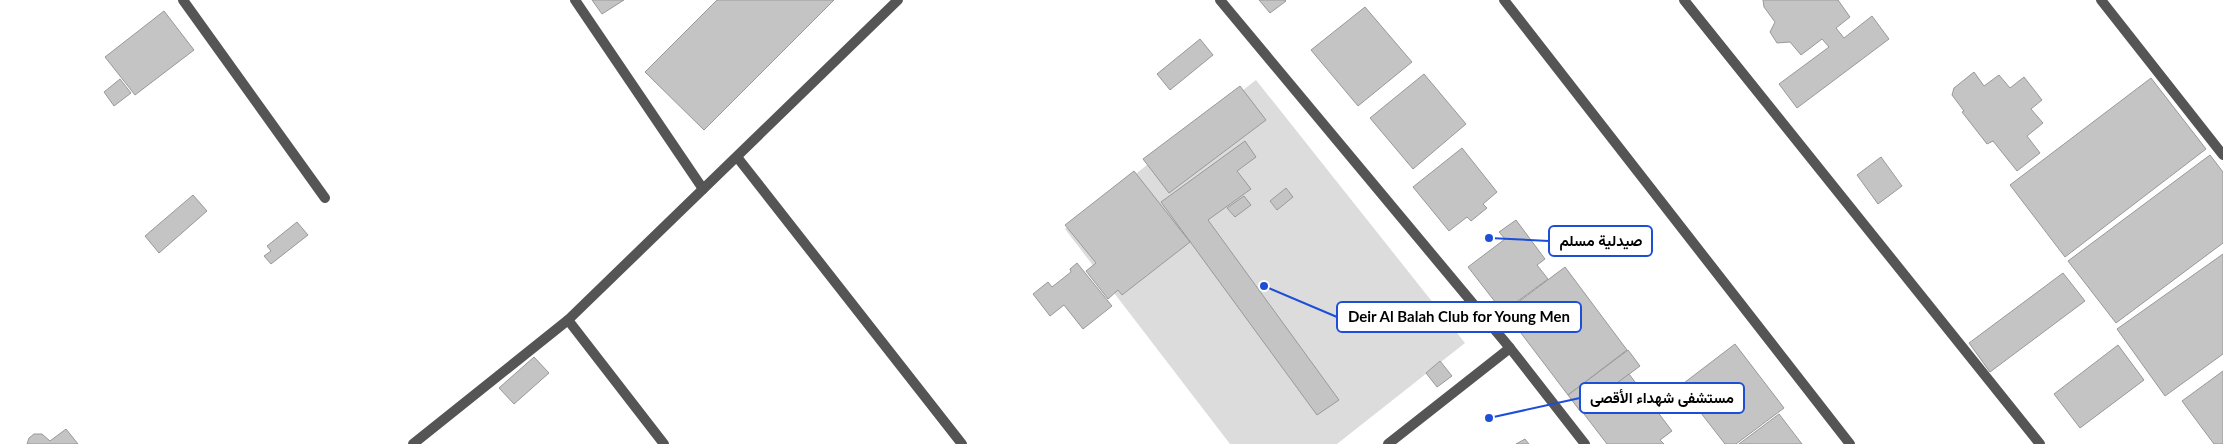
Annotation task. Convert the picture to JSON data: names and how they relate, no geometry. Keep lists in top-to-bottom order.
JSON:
{
  "places": ["صيدلية مسلم", "Deir Al Balah Club for Young Men", "مستشفى شهداء الأقصى"]
}
